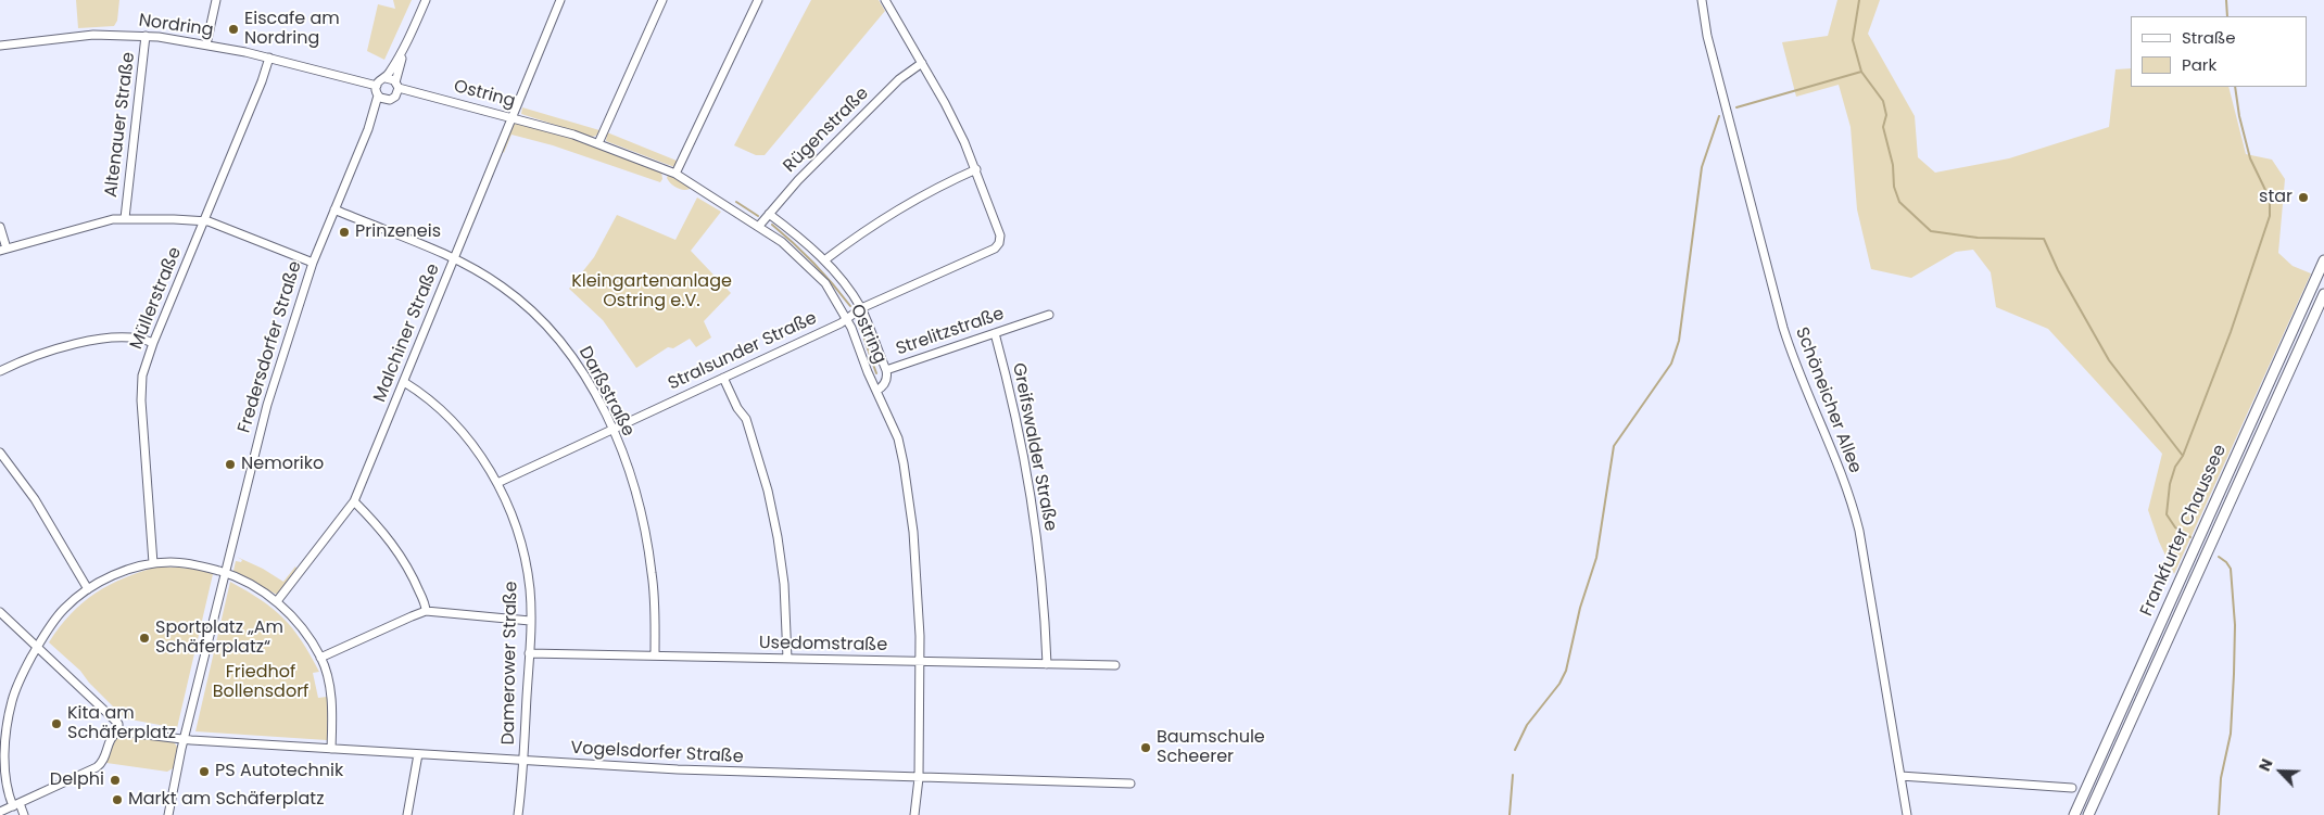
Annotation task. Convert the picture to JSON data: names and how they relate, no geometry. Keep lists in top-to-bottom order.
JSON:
{
  "streets": {
    "main road": ["Frankfurter Chaussee"],
    "street": [
      "Nordring",
      "Ostring",
      "Altenauer Straße",
      "Rügenstraße",
      "Müllerstraße",
      "Strelitzstraße",
      "Malchiner Straße",
      "Fredersdorfer Straße",
      "Stralsunder Straße",
      "Darßstraße",
      "Schöneicher Allee",
      "Greifswalder Straße",
      "Usedomstraße",
      "Damerower Straße",
      "Vogelsdorfer Straße"
    ]
  },
  "crossings": [
    ["Nordring", "Ostring"],
    ["Nordring", "Altenauer Straße"],
    ["Nordring", "Müllerstraße"],
    ["Nordring", "Fredersdorfer Straße"],
    ["Ostring", "Rügenstraße"],
    ["Ostring", "Strelitzstraße"],
    ["Ostring", "Malchiner Straße"],
    ["Ostring", "Fredersdorfer Straße"],
    ["Ostring", "Stralsunder Straße"],
    ["Ostring", "Usedomstraße"],
    ["Ostring", "Vogelsdorfer Straße"],
    ["Strelitzstraße", "Greifswalder Straße"],
    ["Malchiner Straße", "Darßstraße"],
    ["Malchiner Straße", "Damerower Straße"],
    ["Fredersdorfer Straße", "Darßstraße"],
    ["Fredersdorfer Straße", "Vogelsdorfer Straße"],
    ["Stralsunder Straße", "Darßstraße"],
    ["Stralsunder Straße", "Damerower Straße"],
    ["Darßstraße", "Usedomstraße"],
    ["Greifswalder Straße", "Usedomstraße"],
    ["Usedomstraße", "Damerower Straße"],
    ["Damerower Straße", "Vogelsdorfer Straße"]
  ],
  "parks": ["Kleingartenanlage Ostring e.V.", "Friedhof Bollensdorf"],
  "places": [
    "Eiscafe am Nordring",
    "star",
    "Prinzeneis",
    "Nemoriko",
    "Sportplatz „Am Schäferplatz“",
    "Kita am Schäferplatz",
    "Baumschule Scheerer",
    "PS Autotechnik",
    "Delphi",
    "Markt am Schäferplatz"
  ],
  "legend": ["Straße", "Park"],
  "north": "top left"
}
